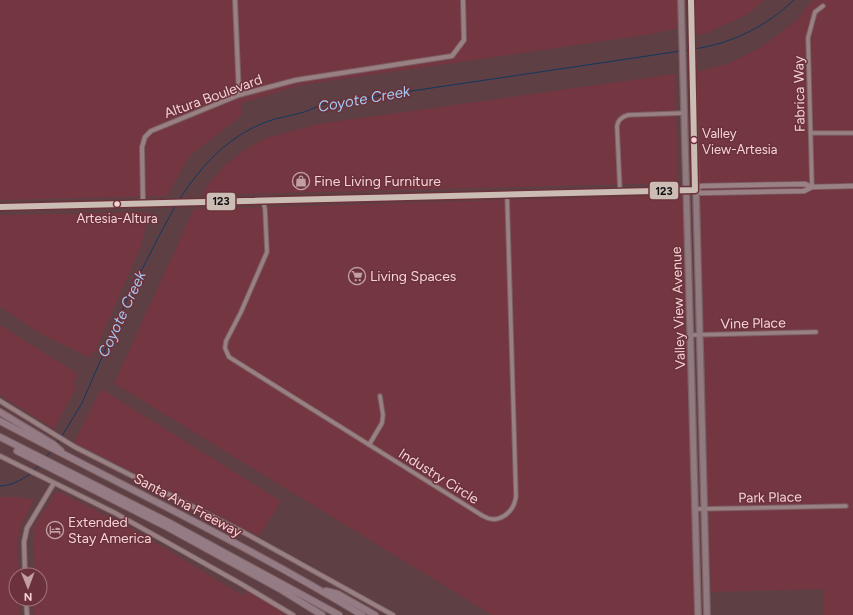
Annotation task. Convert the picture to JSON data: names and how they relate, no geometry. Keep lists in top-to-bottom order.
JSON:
{
  "streets": {
    "highway": ["Santa Ana Freeway"],
    "main road": ["Valley View Avenue"],
    "street": [
      "Fabrica Way",
      "Altura Boulevard",
      "Vine Place",
      "Industry Circle",
      "Park Place"
    ]
  },
  "crossings": [
    ["Valley View Avenue", "Vine Place"],
    ["Valley View Avenue", "Park Place"]
  ],
  "water": ["Coyote Creek"],
  "places": {
    "other": ["Valley View-Artesia", "Artesia-Altura"],
    "shop": ["Fine Living Furniture"],
    "supermarket": ["Living Spaces"],
    "hotel": ["Extended Stay America"]
  },
  "lines": ["transit line 123"],
  "north": "bottom"
}
